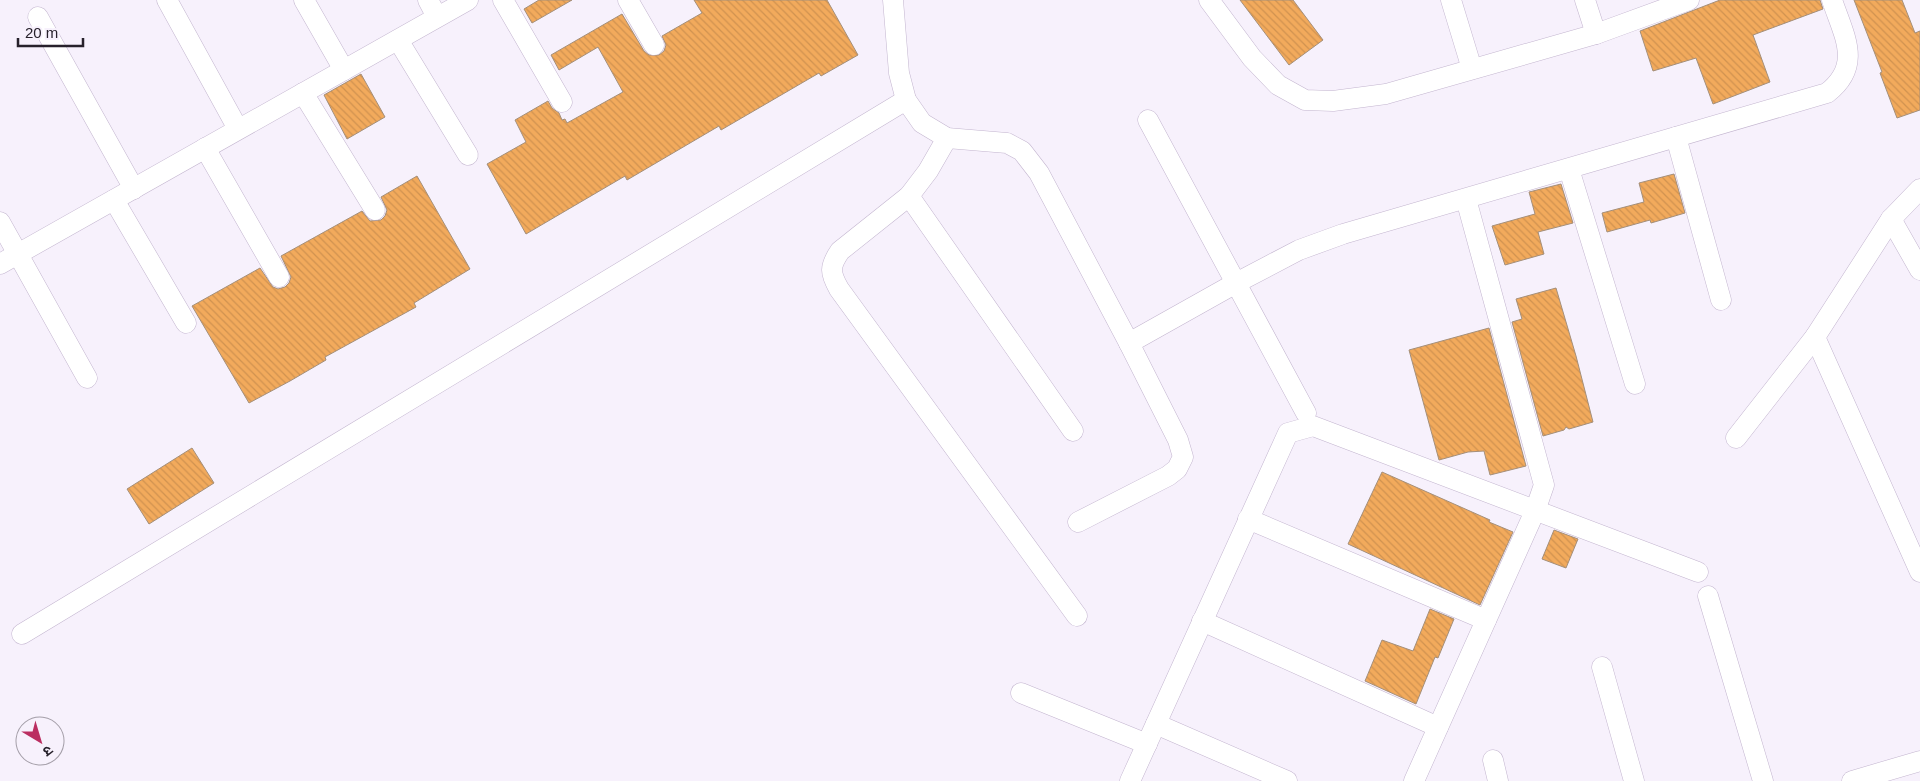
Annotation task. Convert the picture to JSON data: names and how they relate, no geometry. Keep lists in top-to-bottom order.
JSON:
{
  "scale_bar": "20 m",
  "north": "bottom right"
}
